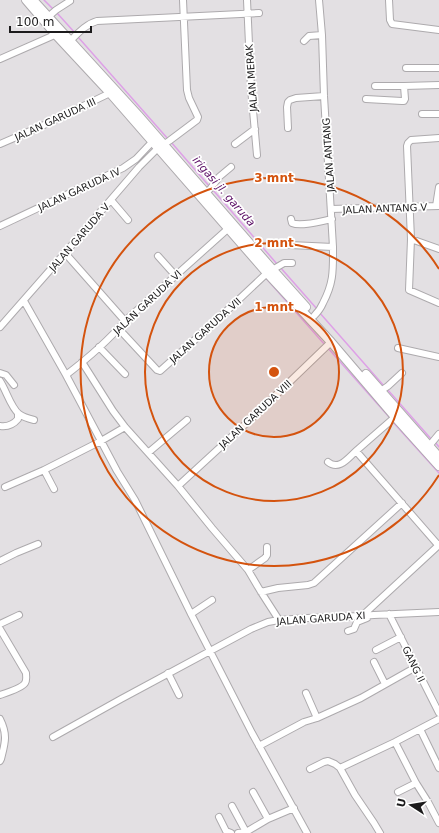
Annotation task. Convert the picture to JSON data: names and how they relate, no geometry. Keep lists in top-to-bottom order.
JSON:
{
  "streets": {
    "street": [
      "JALAN MERAK",
      "JALAN GARUDA III",
      "JALAN ANTANG",
      "JALAN GARUDA IV",
      "JALAN ANTANG V",
      "JALAN GARUDA V",
      "JALAN GARUDA VI",
      "JALAN GARUDA VII",
      "JALAN GARUDA VIII",
      "JALAN GARUDA XI",
      "GANG II"
    ]
  },
  "crossings": [
    ["JALAN ANTANG", "JALAN ANTANG V"],
    ["JALAN GARUDA IV", "JALAN GARUDA V"],
    ["JALAN GARUDA VI", "JALAN GARUDA VII"],
    ["JALAN GARUDA XI", "GANG II"]
  ],
  "water": ["irigasi jl. garuda"],
  "scale_bar": "100 m",
  "north": "left",
  "rings": ["3 mnt", "2 mnt", "1 mnt"]
}
